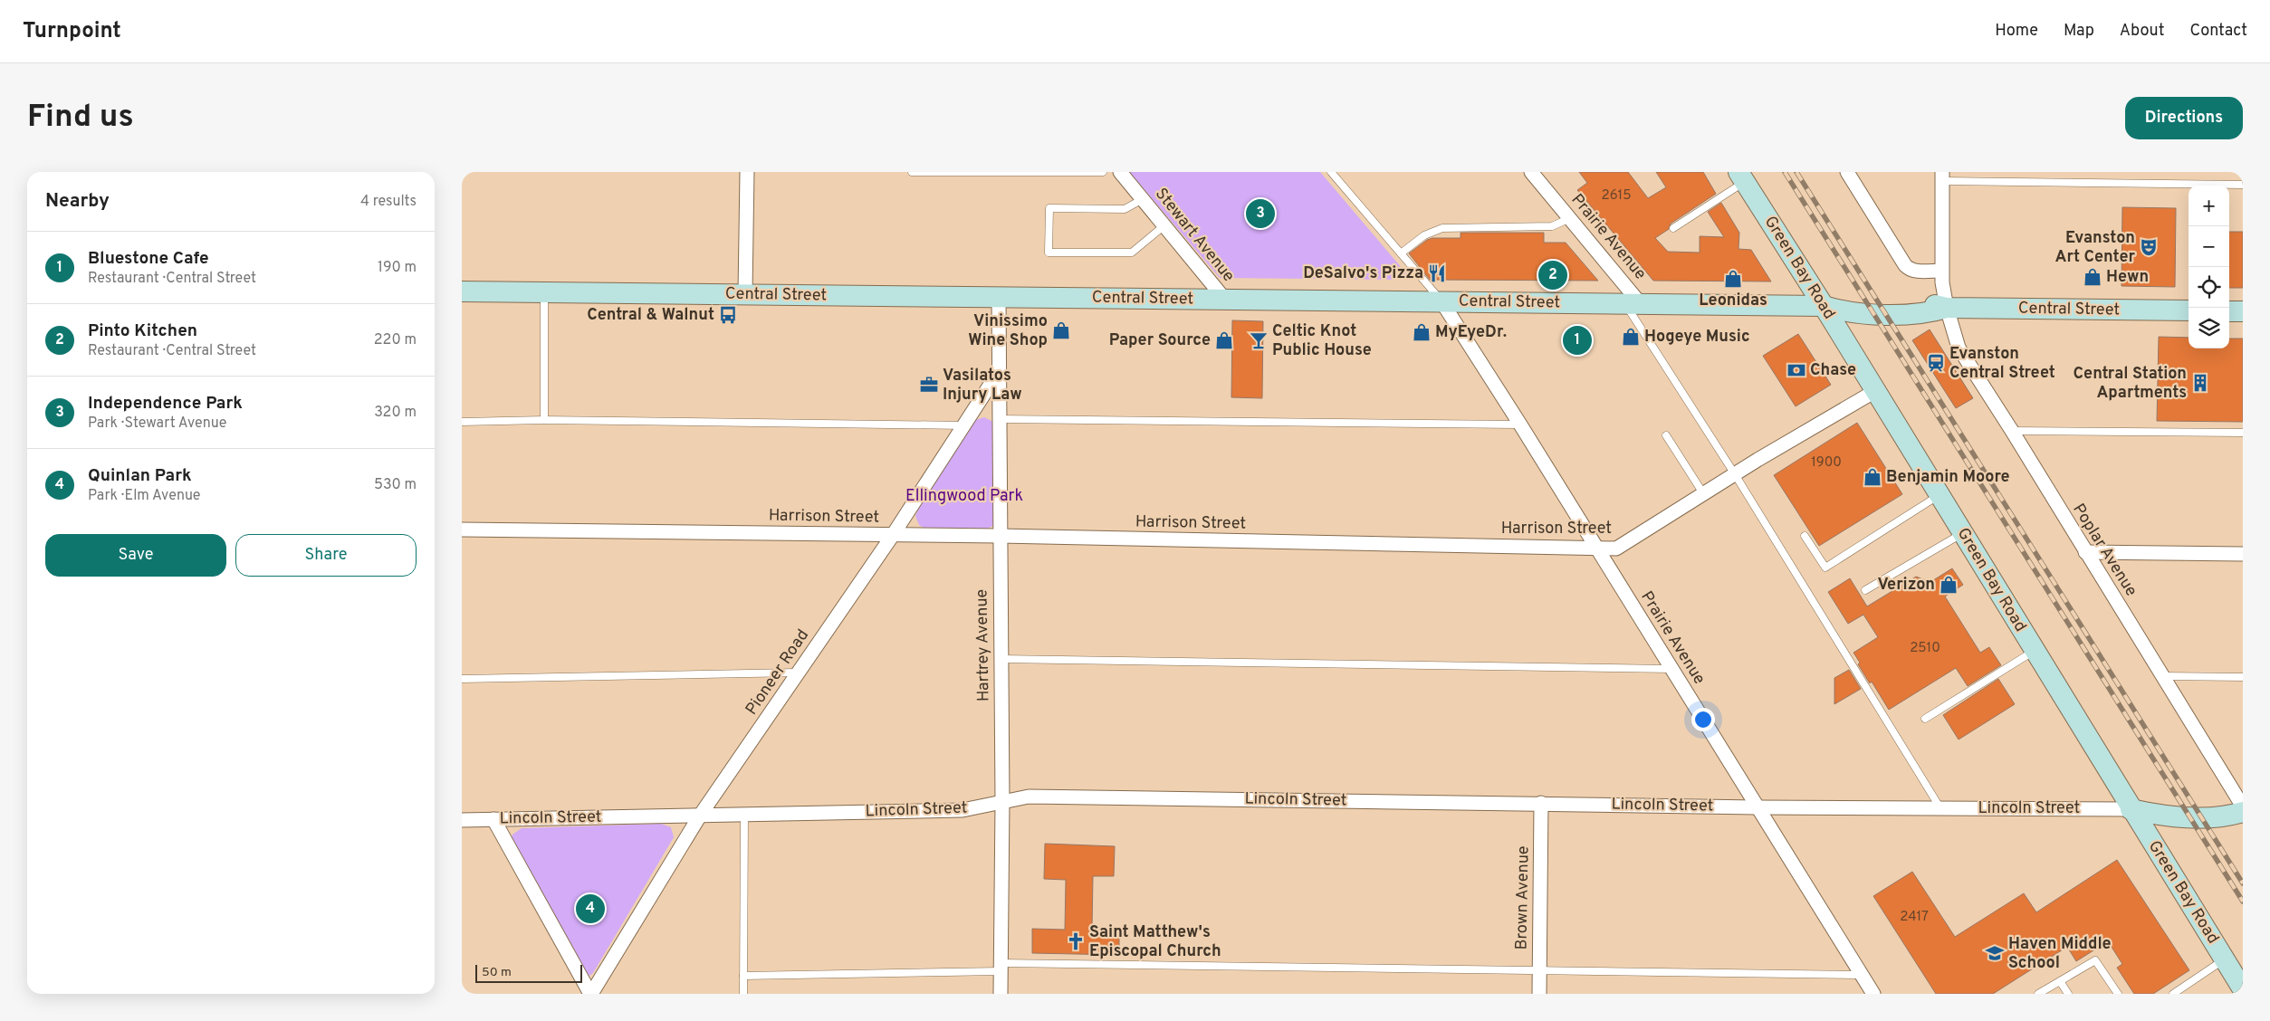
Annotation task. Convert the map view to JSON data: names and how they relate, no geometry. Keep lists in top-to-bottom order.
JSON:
{
  "streets": {
    "main road": ["Green Bay Road", "Central Street", "Lincoln Street"],
    "street": [
      "Stewart Avenue",
      "Prairie Avenue",
      "Harrison Street",
      "Poplar Avenue",
      "Hartrey Avenue",
      "Pioneer Road",
      "Brown Avenue"
    ]
  },
  "crossings": [
    ["Stewart Avenue", "Central Street"],
    ["Prairie Avenue", "Central Street"],
    ["Prairie Avenue", "Harrison Street"],
    ["Prairie Avenue", "Lincoln Street"],
    ["Green Bay Road", "Central Street"],
    ["Green Bay Road", "Harrison Street"],
    ["Green Bay Road", "Lincoln Street"],
    ["Central Street", "Poplar Avenue"],
    ["Central Street", "Hartrey Avenue"],
    ["Harrison Street", "Hartrey Avenue"],
    ["Harrison Street", "Pioneer Road"],
    ["Hartrey Avenue", "Pioneer Road"],
    ["Hartrey Avenue", "Lincoln Street"],
    ["Pioneer Road", "Lincoln Street"],
    ["Lincoln Street", "Brown Avenue"]
  ],
  "parks": ["Ellingwood Park"],
  "places": {
    "theatre": ["Evanston Art Center"],
    "restaurant": ["DeSalvo's Pizza"],
    "shop": [
      "Hewn",
      "Leonidas",
      "Vinissimo Wine Shop",
      "MyEyeDr.",
      "Hogeye Music",
      "Paper Source",
      "Benjamin Moore",
      "Verizon"
    ],
    "bus stop": ["Central & Walnut"],
    "bar": ["Celtic Knot Public House"],
    "station": ["Evanston Central Street"],
    "bank": ["Chase"],
    "building": ["Central Station Apartments"],
    "office": ["Vasilatos Injury Law"],
    "church": ["Saint Matthew's Episcopal Church"],
    "school or university": ["Haven Middle School"]
  },
  "house_numbers": [
    "2615",
    "1900",
    "2510",
    "2417"
  ],
  "scale_bar": "50 m",
  "page": {
    "header": "Turnpoint",
    "nav": [
      "Home",
      "Map",
      "About",
      "Contact"
    ],
    "buttons": [
      "Directions",
      ["Save", "Share"]
    ],
    "title": "Find us",
    "heading": ["Nearby", "4 results"],
    "map_buttons": ["+", "−"],
    "pins": [
      "3",
      "2",
      "1",
      "4"
    ],
    "list": [
      {
        "mark": "1",
        "name": "Bluestone Cafe",
        "note": "Restaurant · Central Street",
        "value": "190 m"
      },
      {
        "mark": "2",
        "name": "Pinto Kitchen",
        "note": "Restaurant · Central Street",
        "value": "220 m"
      },
      {
        "mark": "3",
        "name": "Independence Park",
        "note": "Park · Stewart Avenue",
        "value": "320 m"
      },
      {
        "mark": "4",
        "name": "Quinlan Park",
        "note": "Park · Elm Avenue",
        "value": "530 m"
      }
    ],
    "scale": "50 m"
  }
}
